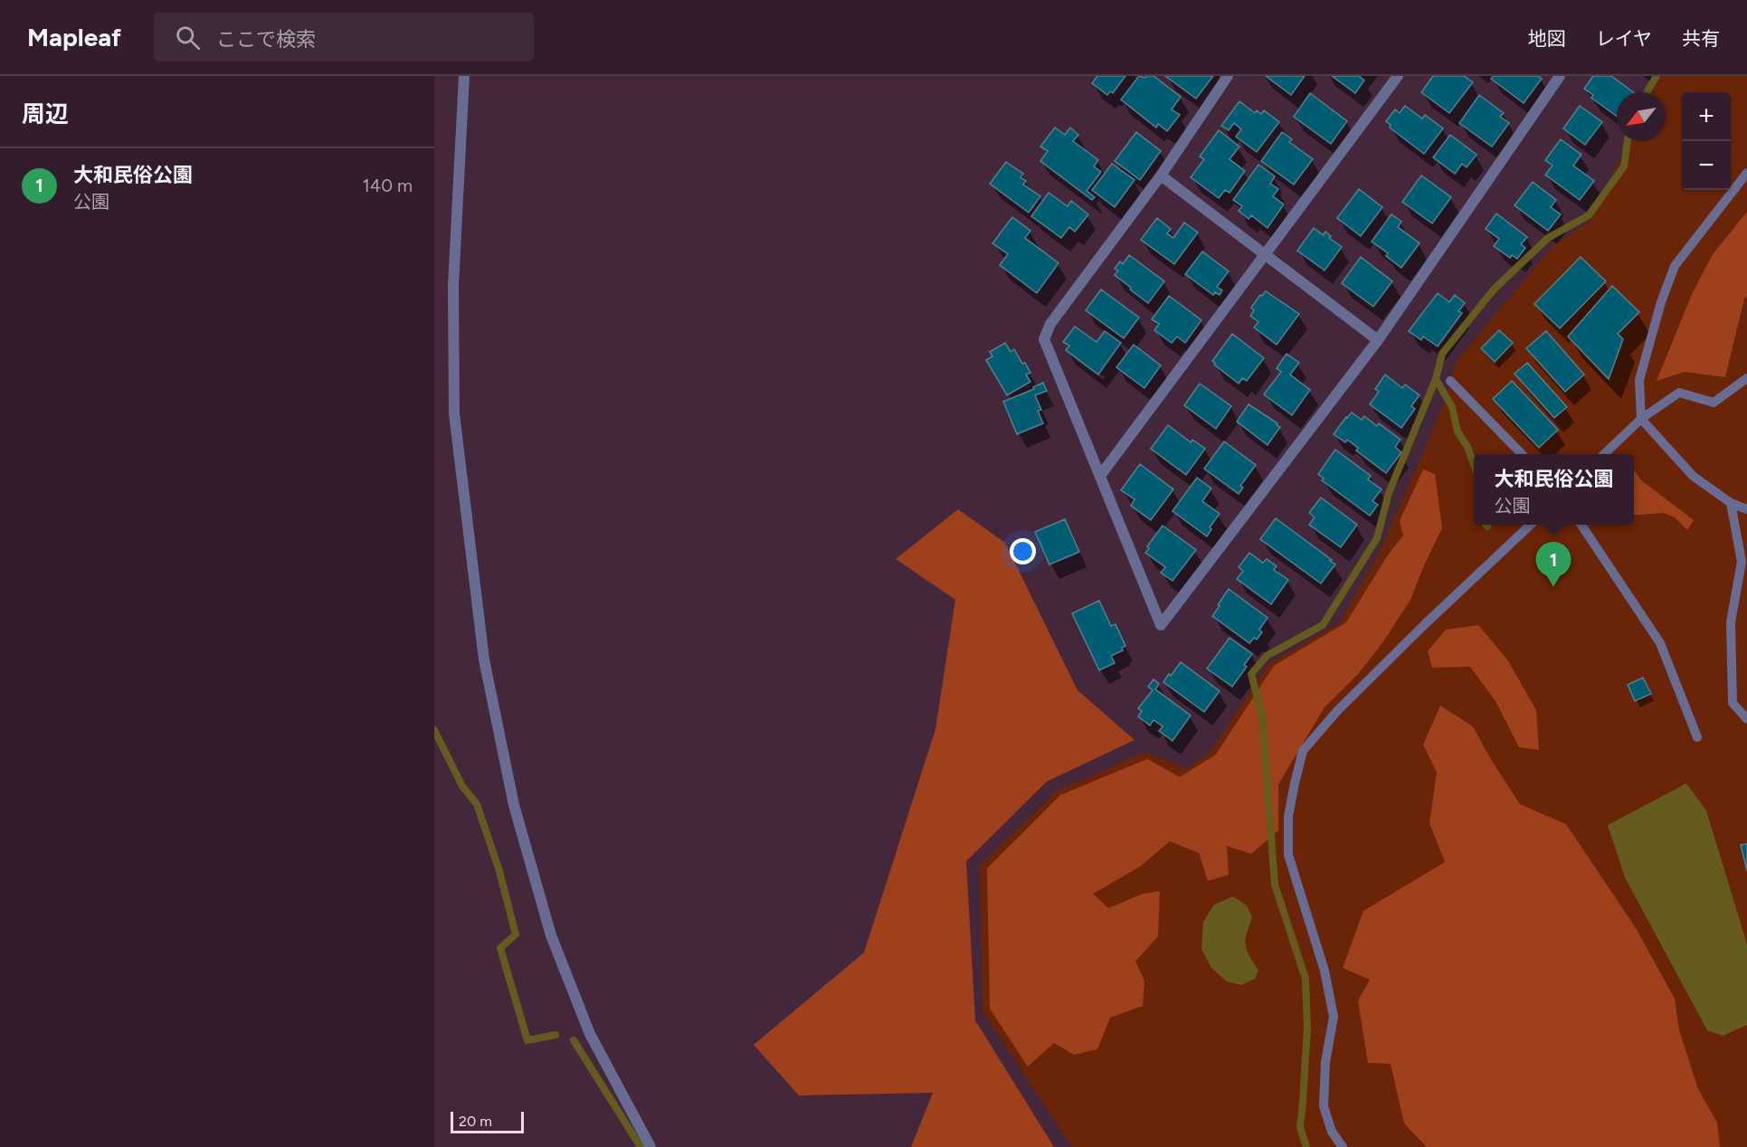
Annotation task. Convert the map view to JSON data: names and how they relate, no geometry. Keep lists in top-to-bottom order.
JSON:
{
  "scale_bar": "20 m",
  "north": "bottom left",
  "page": {
    "header": "Mapleaf",
    "search": "ここで検索",
    "nav": ["地図", "レイヤ", "共有"],
    "heading": "周辺",
    "map_buttons": ["+", "−"],
    "list": [
      {
        "mark": "1",
        "name": "大和民俗公園",
        "note": "公園",
        "value": "140 m"
      }
    ],
    "popup": ["大和民俗公園", "公園"],
    "pins": "1",
    "scale": "20 m"
  }
}
